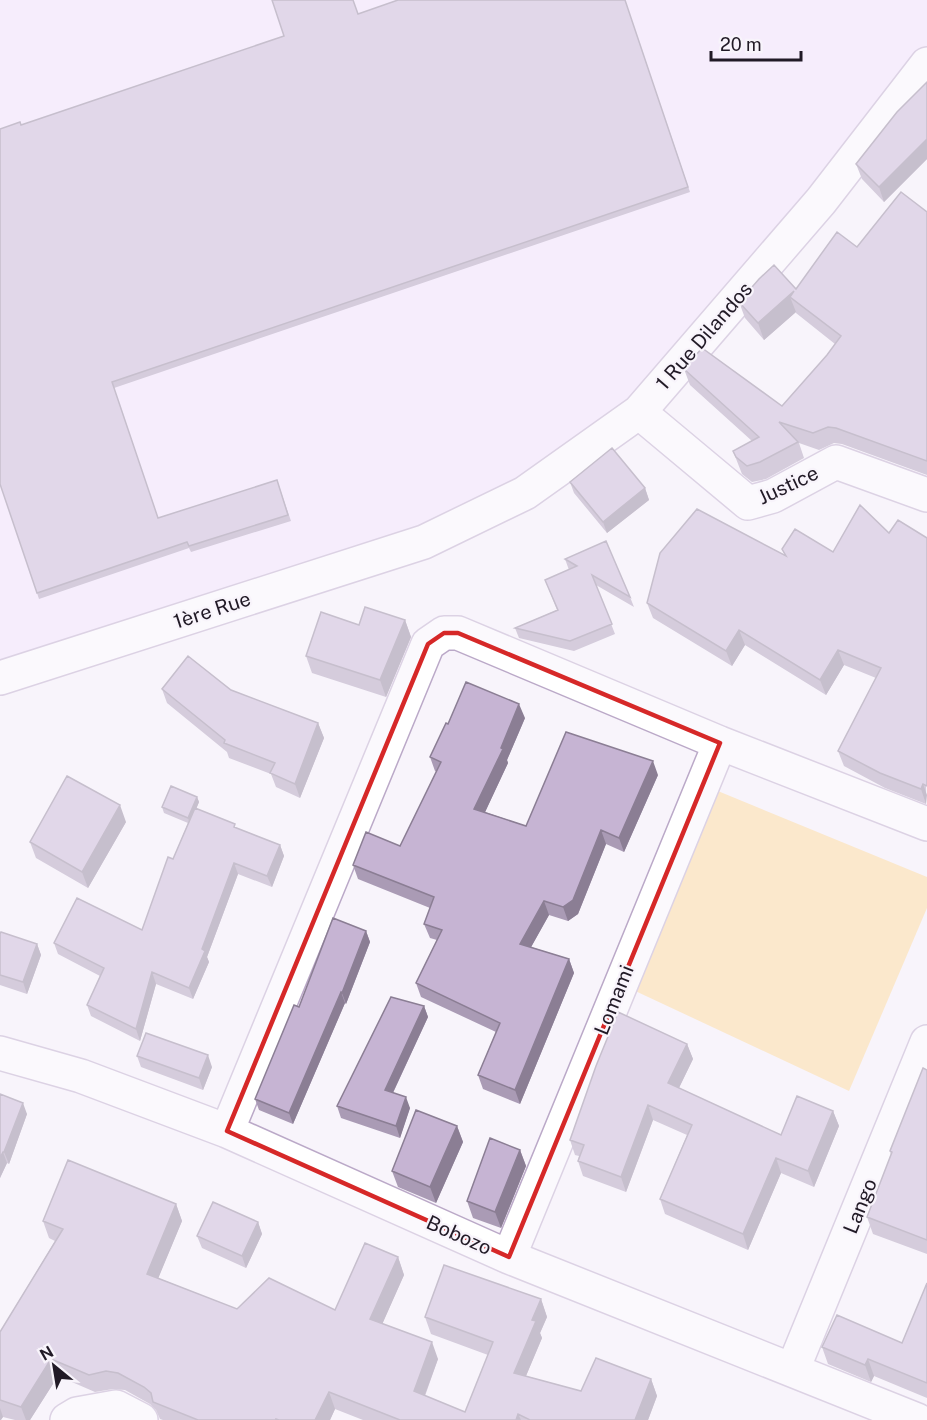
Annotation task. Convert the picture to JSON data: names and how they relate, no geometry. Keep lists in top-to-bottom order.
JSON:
{
  "streets": {
    "street": [
      "1 Rue Dilandos",
      "Justice",
      "1ère Rue",
      "Lomami",
      "Lango",
      "Bobozo"
    ]
  },
  "crossings": [
    ["1 Rue Dilandos", "Justice"],
    ["1 Rue Dilandos", "1ère Rue"],
    ["Lomami", "Bobozo"],
    ["Lango", "Bobozo"]
  ],
  "scale_bar": "20 m",
  "north": "top left"
}
